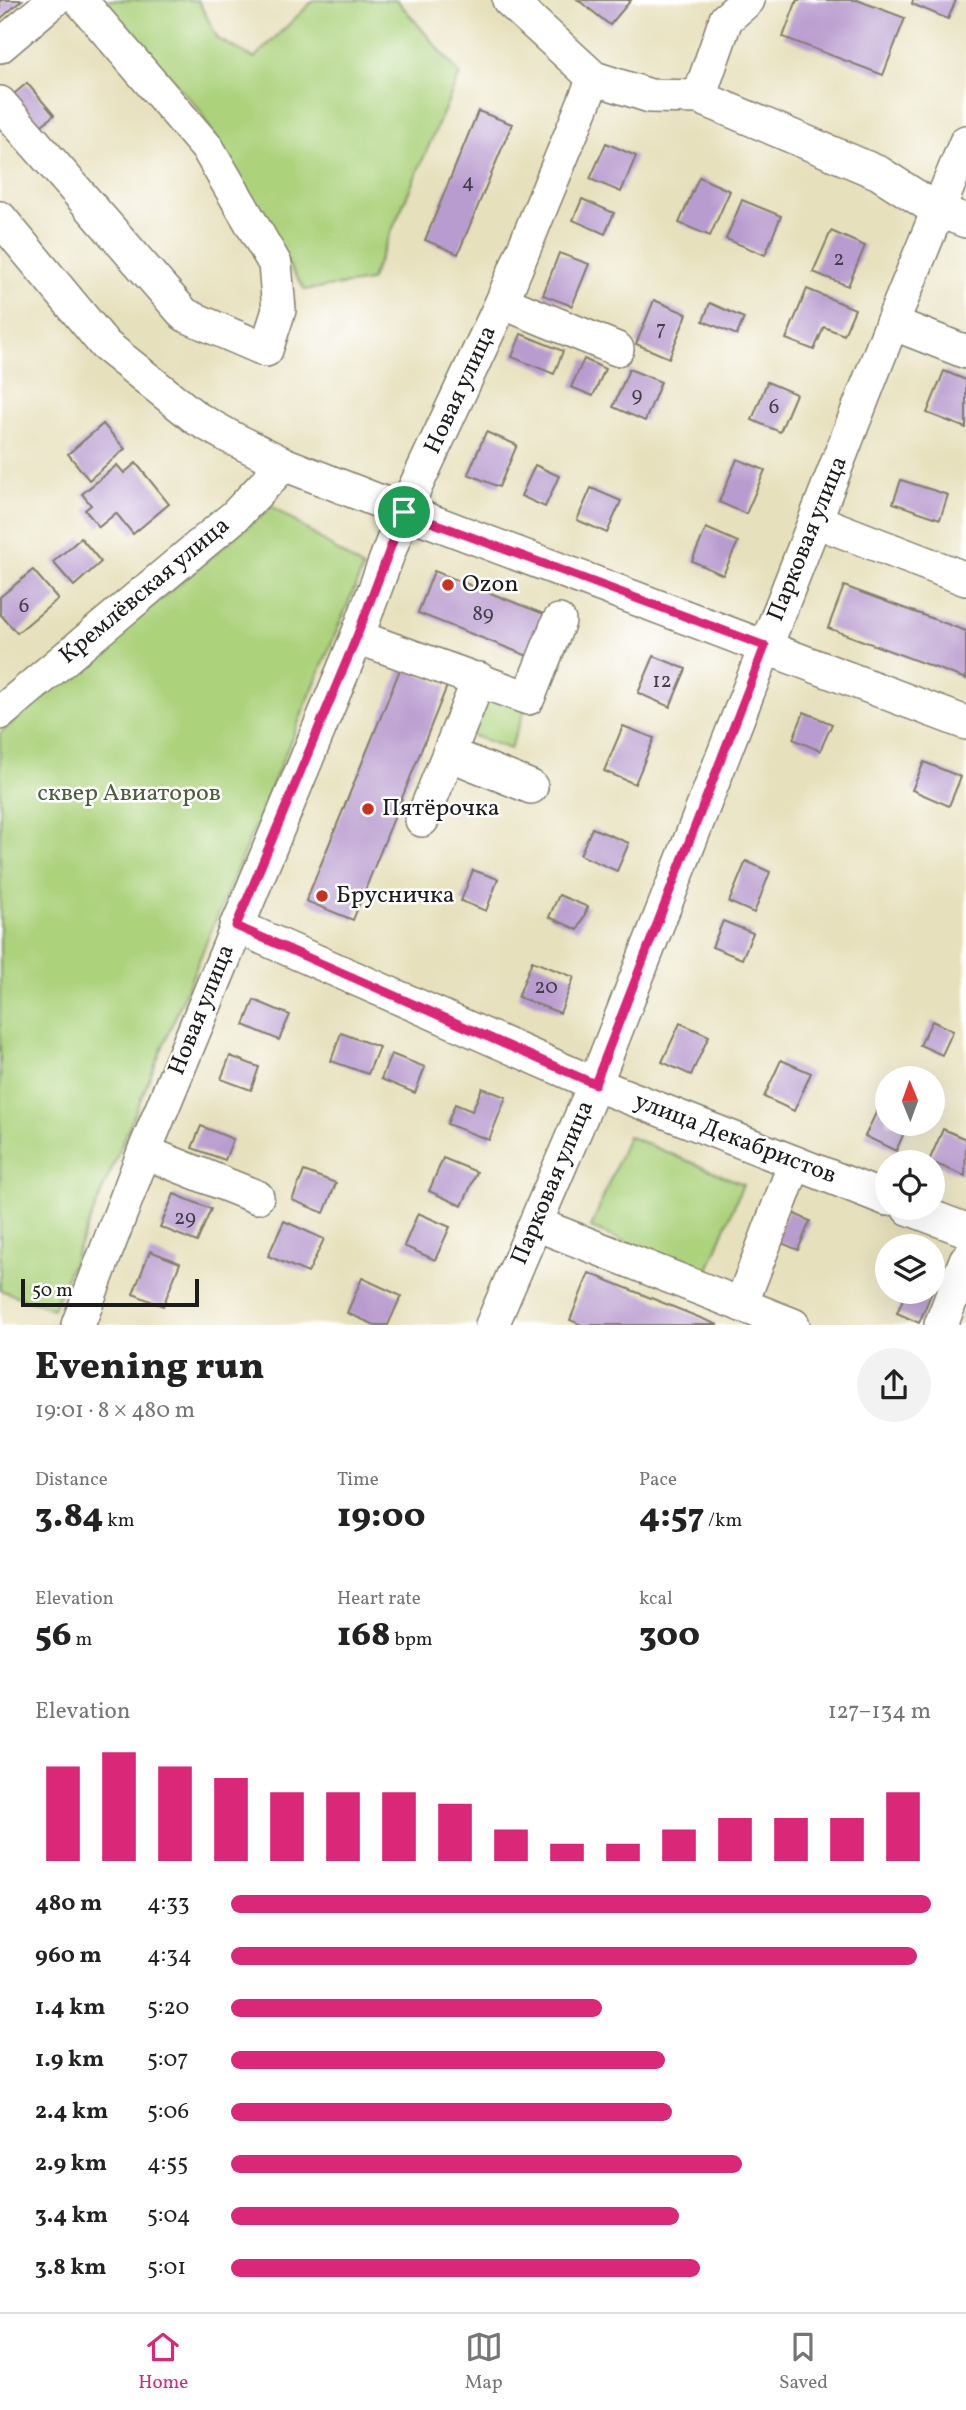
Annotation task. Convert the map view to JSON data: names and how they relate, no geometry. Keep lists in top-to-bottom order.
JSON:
{
  "streets": {
    "street": [
      "Новая улица",
      "Парковая улица",
      "Кремлёвская улица",
      "улица Декабристов"
    ]
  },
  "crossings": [
    ["Новая улица", "улица Декабристов"],
    ["Парковая улица", "улица Декабристов"]
  ],
  "parks": ["сквер Авиаторов"],
  "places": ["Ozon", "Пятёрочка", "Брусничка"],
  "house_numbers": [
    "4",
    "2",
    "7",
    "9",
    "6",
    "6",
    "89",
    "12",
    "20",
    "29"
  ],
  "scale_bar": "50 m",
  "north": "top",
  "page": {
    "scale": "50 m",
    "heading": ["Evening run", "19:01 · 8 × 480 m"],
    "stats": [
      ["Distance", "3.84 km"],
      ["Time", "19:00"],
      ["Pace", "4:57 /km"],
      ["Elevation", "56 m"],
      ["Heart rate", "168 bpm"],
      ["kcal", "300"]
    ],
    "chart": ["Elevation", "127–134 m"],
    "list": [
      {
        "name": "480 m",
        "note": "4:33"
      },
      {
        "name": "960 m",
        "note": "4:34"
      },
      {
        "name": "1.4 km",
        "note": "5:20"
      },
      {
        "name": "1.9 km",
        "note": "5:07"
      },
      {
        "name": "2.4 km",
        "note": "5:06"
      },
      {
        "name": "2.9 km",
        "note": "4:55"
      },
      {
        "name": "3.4 km",
        "note": "5:04"
      },
      {
        "name": "3.8 km",
        "note": "5:01"
      }
    ],
    "tabs": ["Home", "Map", "Saved"]
  }
}
